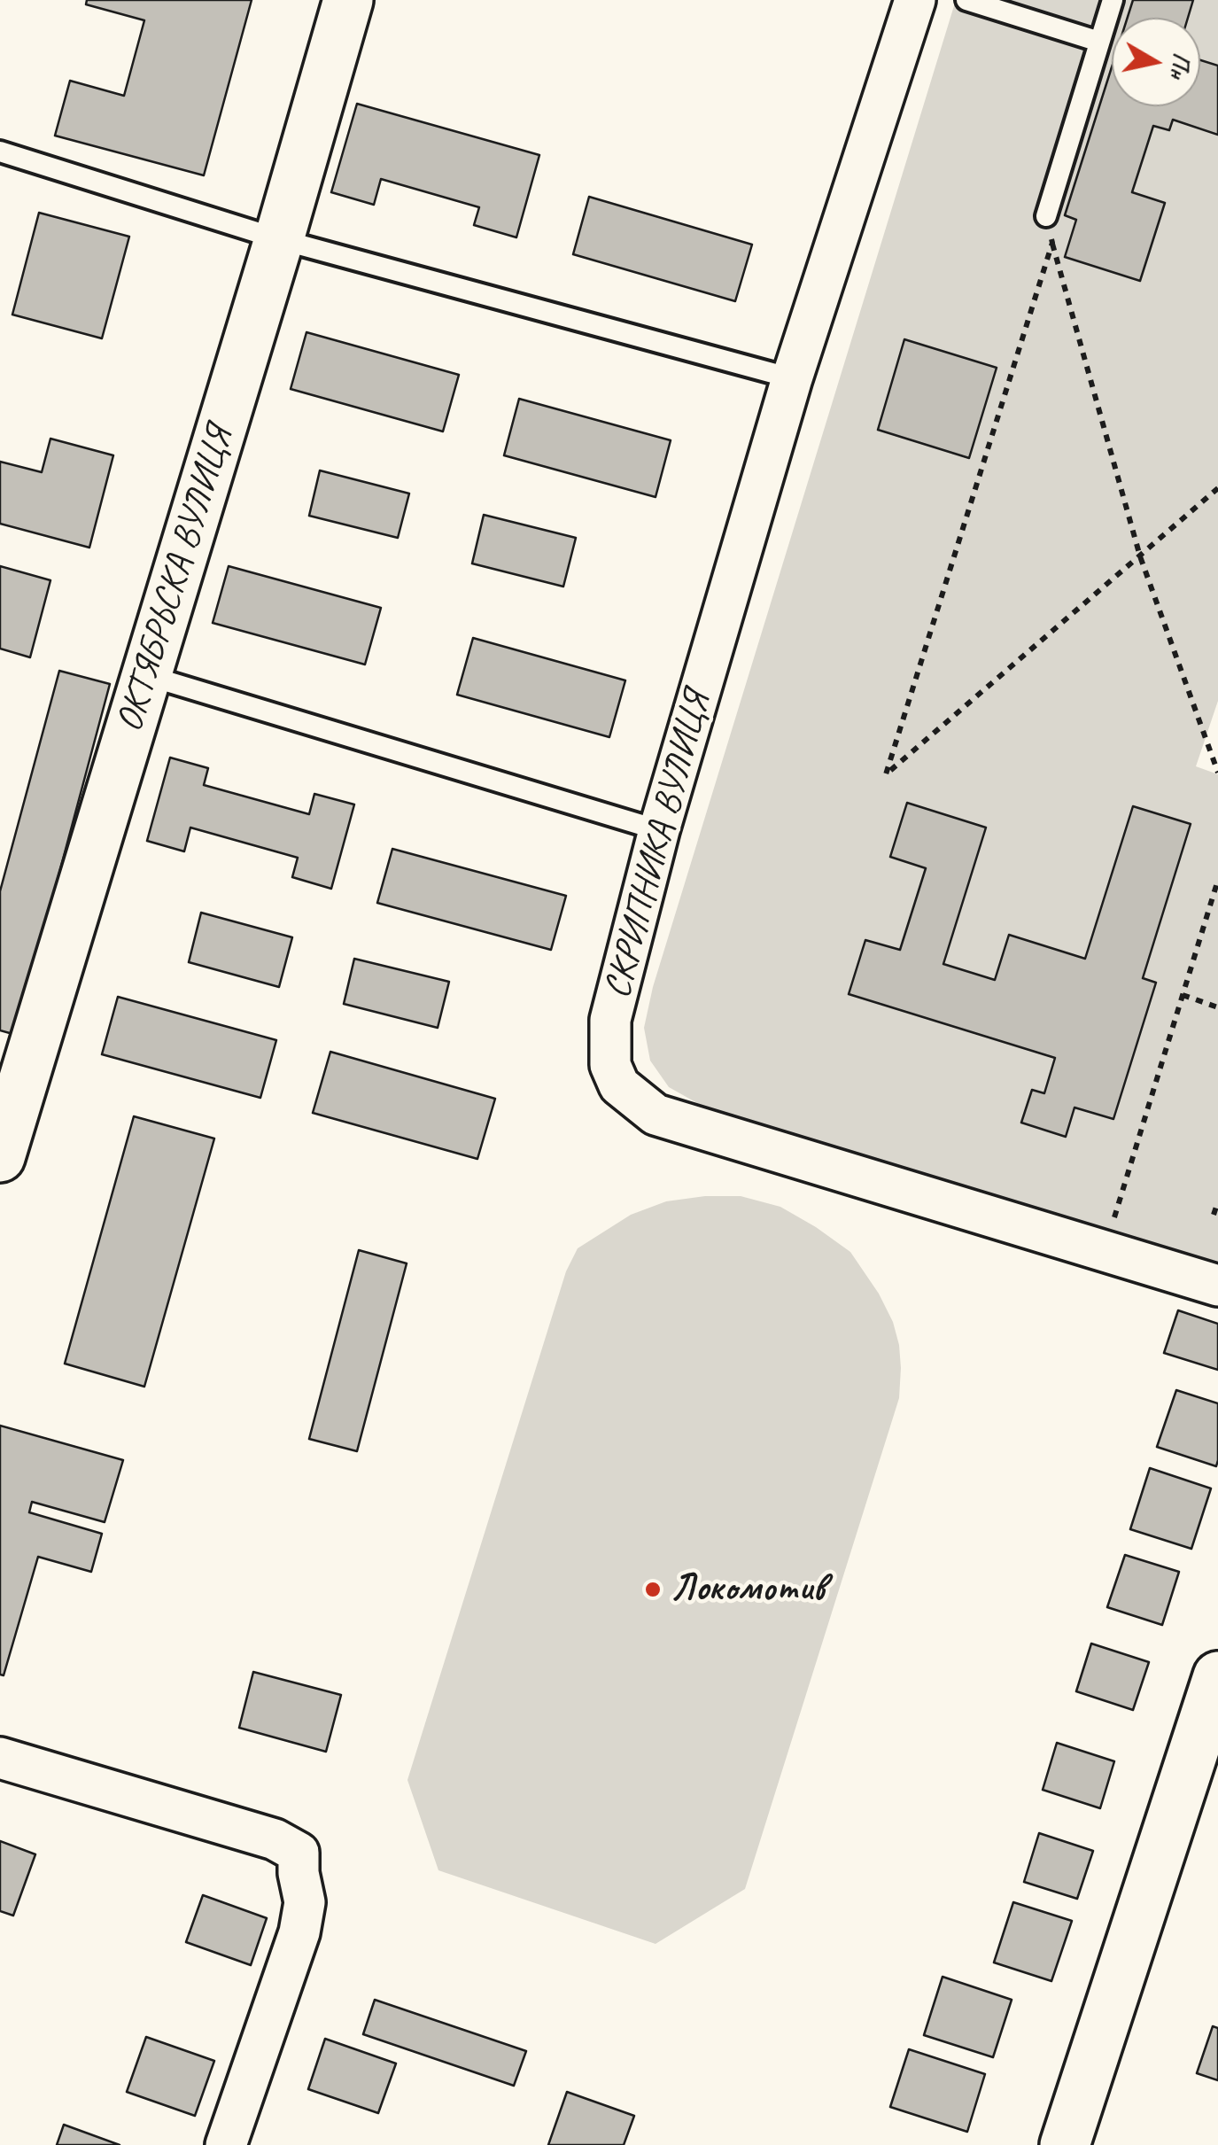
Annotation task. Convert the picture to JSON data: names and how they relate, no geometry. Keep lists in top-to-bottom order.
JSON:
{
  "streets": {
    "main road": ["ОКТЯБРЬСКА ВУЛИЦЯ"],
    "street": ["СКРИПНИКА ВУЛИЦЯ"]
  },
  "places": ["Локомотив"],
  "north": "right"
}
